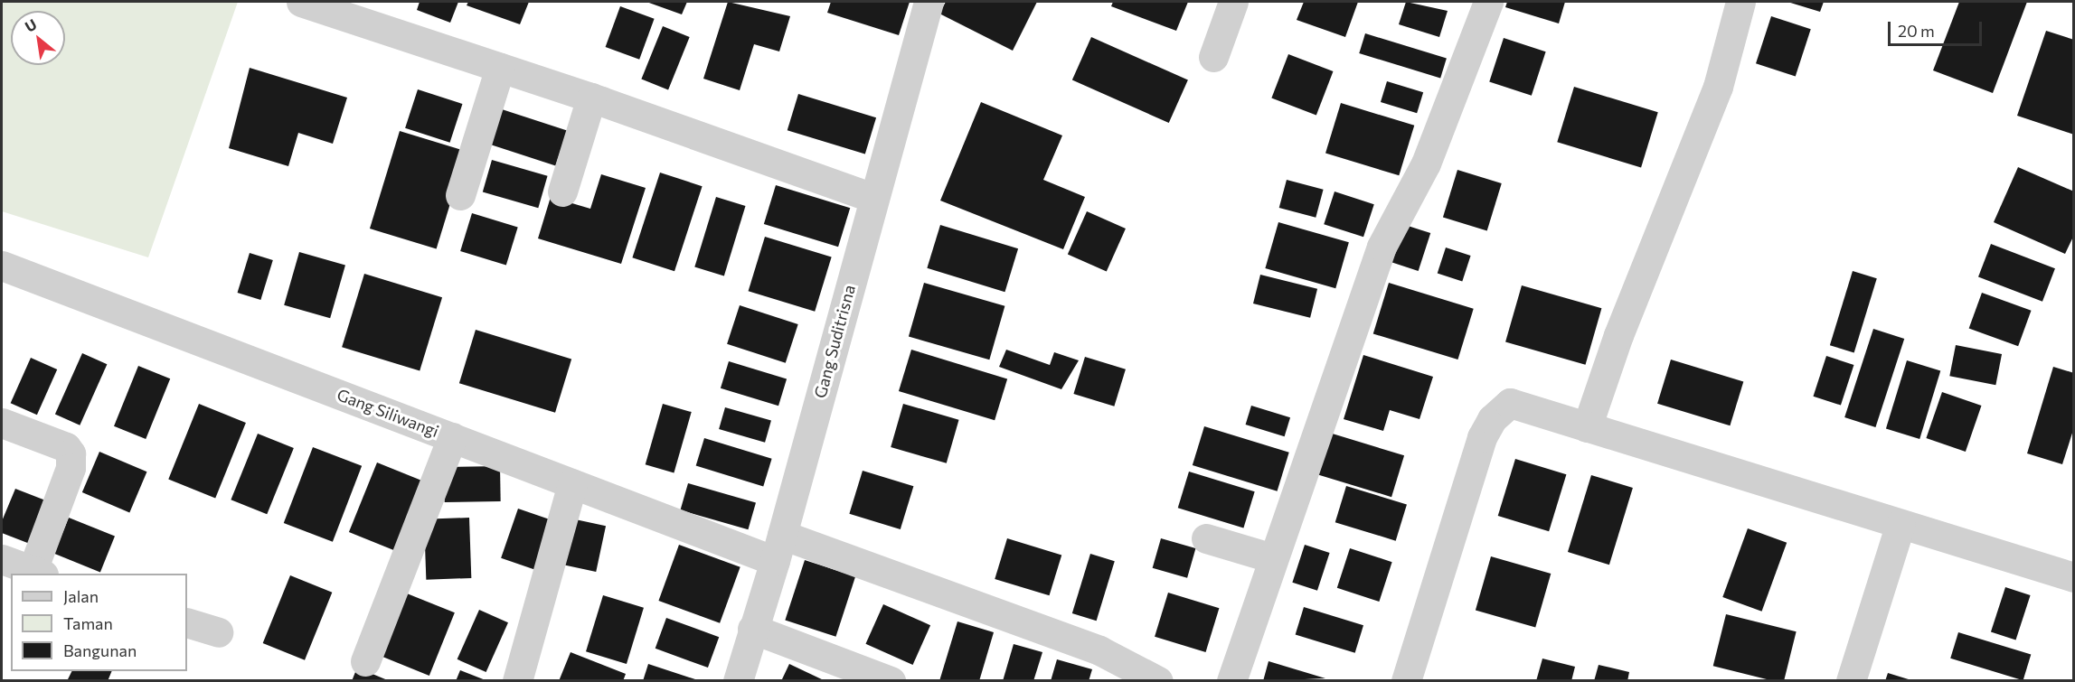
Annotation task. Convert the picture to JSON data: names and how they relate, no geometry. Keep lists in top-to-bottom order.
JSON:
{
  "streets": {
    "street": ["Gang Suditrisna", "Gang Siliwangi"]
  },
  "crossings": [
    ["Gang Suditrisna", "Gang Siliwangi"]
  ],
  "legend": ["Jalan", "Taman", "Bangunan"],
  "scale_bar": "20 m",
  "north": "top left"
}
